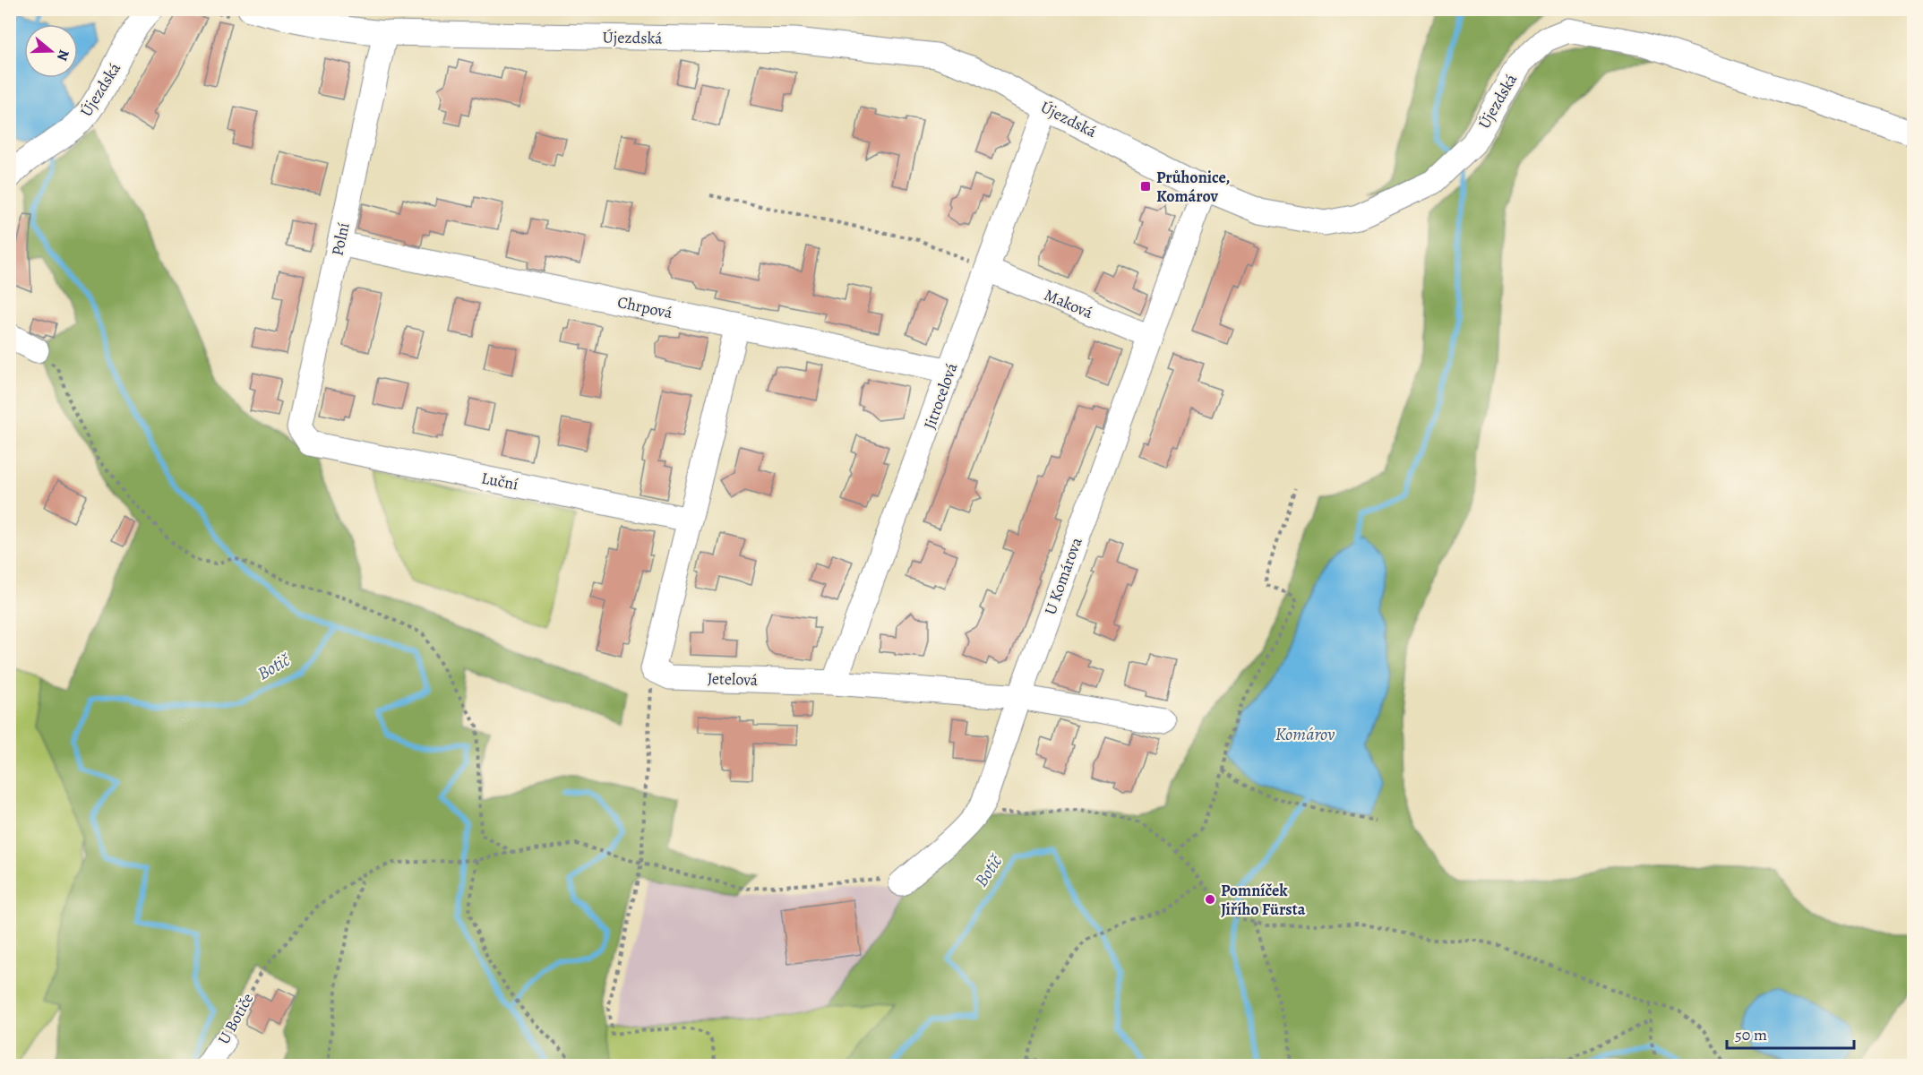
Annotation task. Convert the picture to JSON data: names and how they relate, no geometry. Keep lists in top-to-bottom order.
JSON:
{
  "streets": {
    "street": [
      "Újezdská",
      "Polní",
      "Maková",
      "Chrpová",
      "Jitrocelová",
      "Luční",
      "U Komárova",
      "Jetelová",
      "U Botiče"
    ]
  },
  "crossings": [
    ["Újezdská", "Polní"],
    ["Újezdská", "Jitrocelová"],
    ["Újezdská", "U Komárova"],
    ["Polní", "Chrpová"],
    ["Polní", "Luční"],
    ["Maková", "Jitrocelová"],
    ["Maková", "U Komárova"],
    ["Chrpová", "Jitrocelová"],
    ["Jitrocelová", "Jetelová"],
    ["U Komárova", "Jetelová"],
    ["U Komárova", "U Botiče"]
  ],
  "water": ["Botič", "Komárov"],
  "places": {
    "transit": ["Průhonice, Komárov"],
    "other": ["Pomníček Jiřího Fürsta"]
  },
  "scale_bar": "50 m",
  "north": "right"
}
